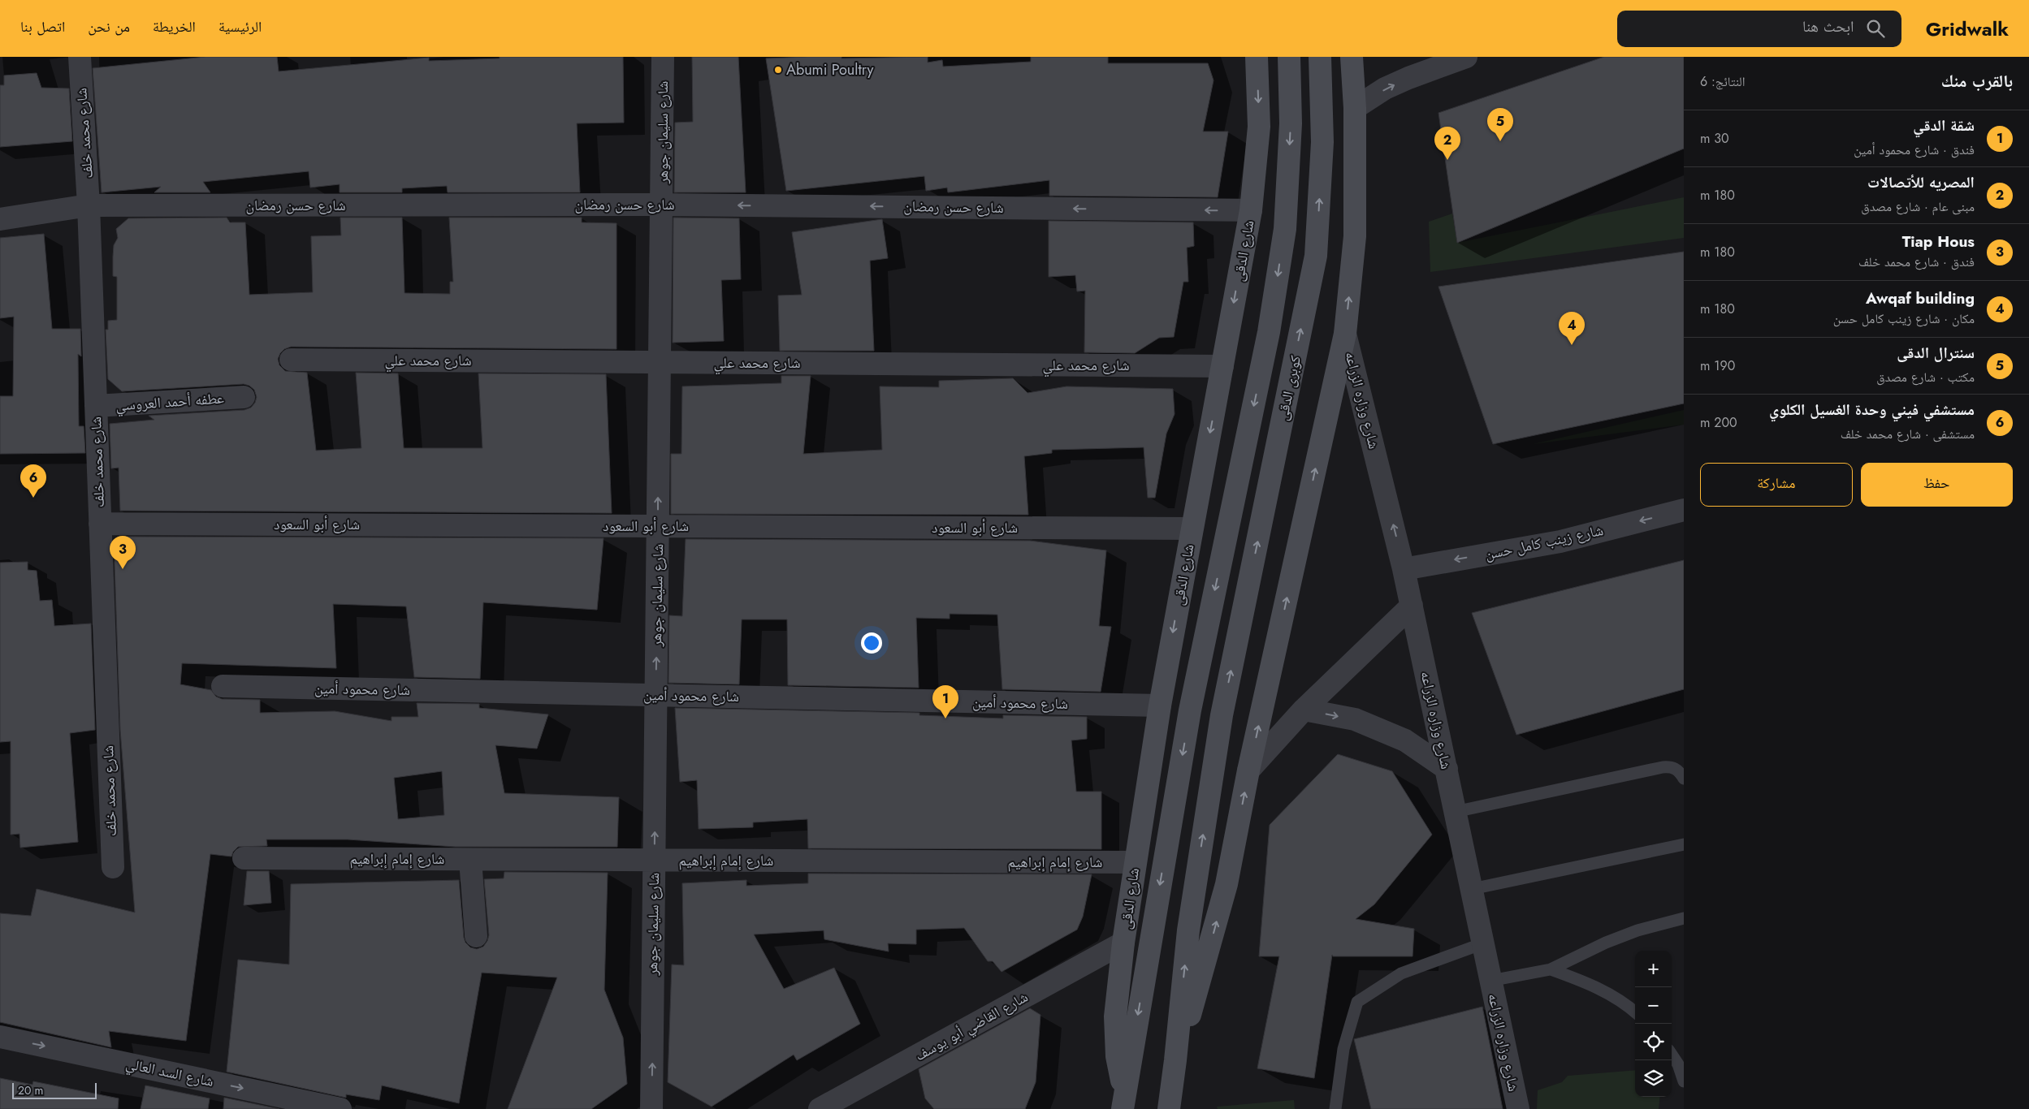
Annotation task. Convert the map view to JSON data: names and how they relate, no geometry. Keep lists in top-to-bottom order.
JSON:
{
  "streets": {
    "main road": ["شارع الدقى", "كوبرى الدقى"],
    "street": [
      "شارع سليمان جوهر",
      "شارع محمد خلف",
      "شارع حسن رمضان",
      "شارع محمد علي",
      "شارع وزاره الزراعه",
      "عطفه أحمد العروسي",
      "شارع أبو السعود",
      "شارع زينب كامل حسن",
      "شارع محمود أمين",
      "شارع إمام إبراهيم",
      "شارع القاضي أبو يوسف",
      "شارع السد العالي"
    ]
  },
  "crossings": [
    ["شارع سليمان جوهر", "شارع حسن رمضان"],
    ["شارع سليمان جوهر", "شارع محمد علي"],
    ["شارع سليمان جوهر", "شارع أبو السعود"],
    ["شارع سليمان جوهر", "شارع محمود أمين"],
    ["شارع سليمان جوهر", "شارع إمام إبراهيم"],
    ["شارع محمد خلف", "شارع حسن رمضان"],
    ["شارع محمد خلف", "عطفه أحمد العروسي"],
    ["شارع محمد خلف", "شارع أبو السعود"],
    ["شارع حسن رمضان", "شارع الدقى"],
    ["شارع الدقى", "شارع محمد علي"],
    ["شارع الدقى", "شارع أبو السعود"],
    ["شارع الدقى", "شارع محمود أمين"],
    ["شارع الدقى", "شارع إمام إبراهيم"],
    ["شارع الدقى", "شارع القاضي أبو يوسف"],
    ["شارع وزاره الزراعه", "شارع زينب كامل حسن"]
  ],
  "one_way": [
    "شارع سليمان جوهر",
    "شارع حسن رمضان",
    "شارع زينب كامل حسن",
    "شارع السد العالي"
  ],
  "places": ["Abumi Poultry"],
  "scale_bar": "20 m",
  "page": {
    "header": "Gridwalk",
    "search": "ابحث هنا",
    "nav": [
      "الرئيسية",
      "الخريطة",
      "من نحن",
      "اتصل بنا"
    ],
    "heading": ["بالقرب منك", "النتائج: 6"],
    "pins": [
      "5",
      "2",
      "4",
      "6",
      "3",
      "1"
    ],
    "list": [
      {
        "mark": "1",
        "name": "شقة الدقي",
        "note": "فندق · شارع محمود أمين",
        "value": "30 m"
      },
      {
        "mark": "2",
        "name": "المصريه للأتصالات",
        "note": "مبنى عام · شارع مصدق",
        "value": "180 m"
      },
      {
        "mark": "3",
        "name": "Tiap Hous",
        "note": "فندق · شارع محمد خلف",
        "value": "180 m"
      },
      {
        "mark": "4",
        "name": "Awqaf building",
        "note": "مكان · شارع زينب كامل حسن",
        "value": "180 m"
      },
      {
        "mark": "5",
        "name": "سنترال الدقى",
        "note": "مكتب · شارع مصدق",
        "value": "190 m"
      },
      {
        "mark": "6",
        "name": "مستشفي فيني وحدة الغسيل الكلوي",
        "note": "مستشفى · شارع محمد خلف",
        "value": "200 m"
      }
    ],
    "buttons": ["حفظ", "مشاركة"],
    "map_buttons": ["+", "−"],
    "scale": "20 m"
  }
}
